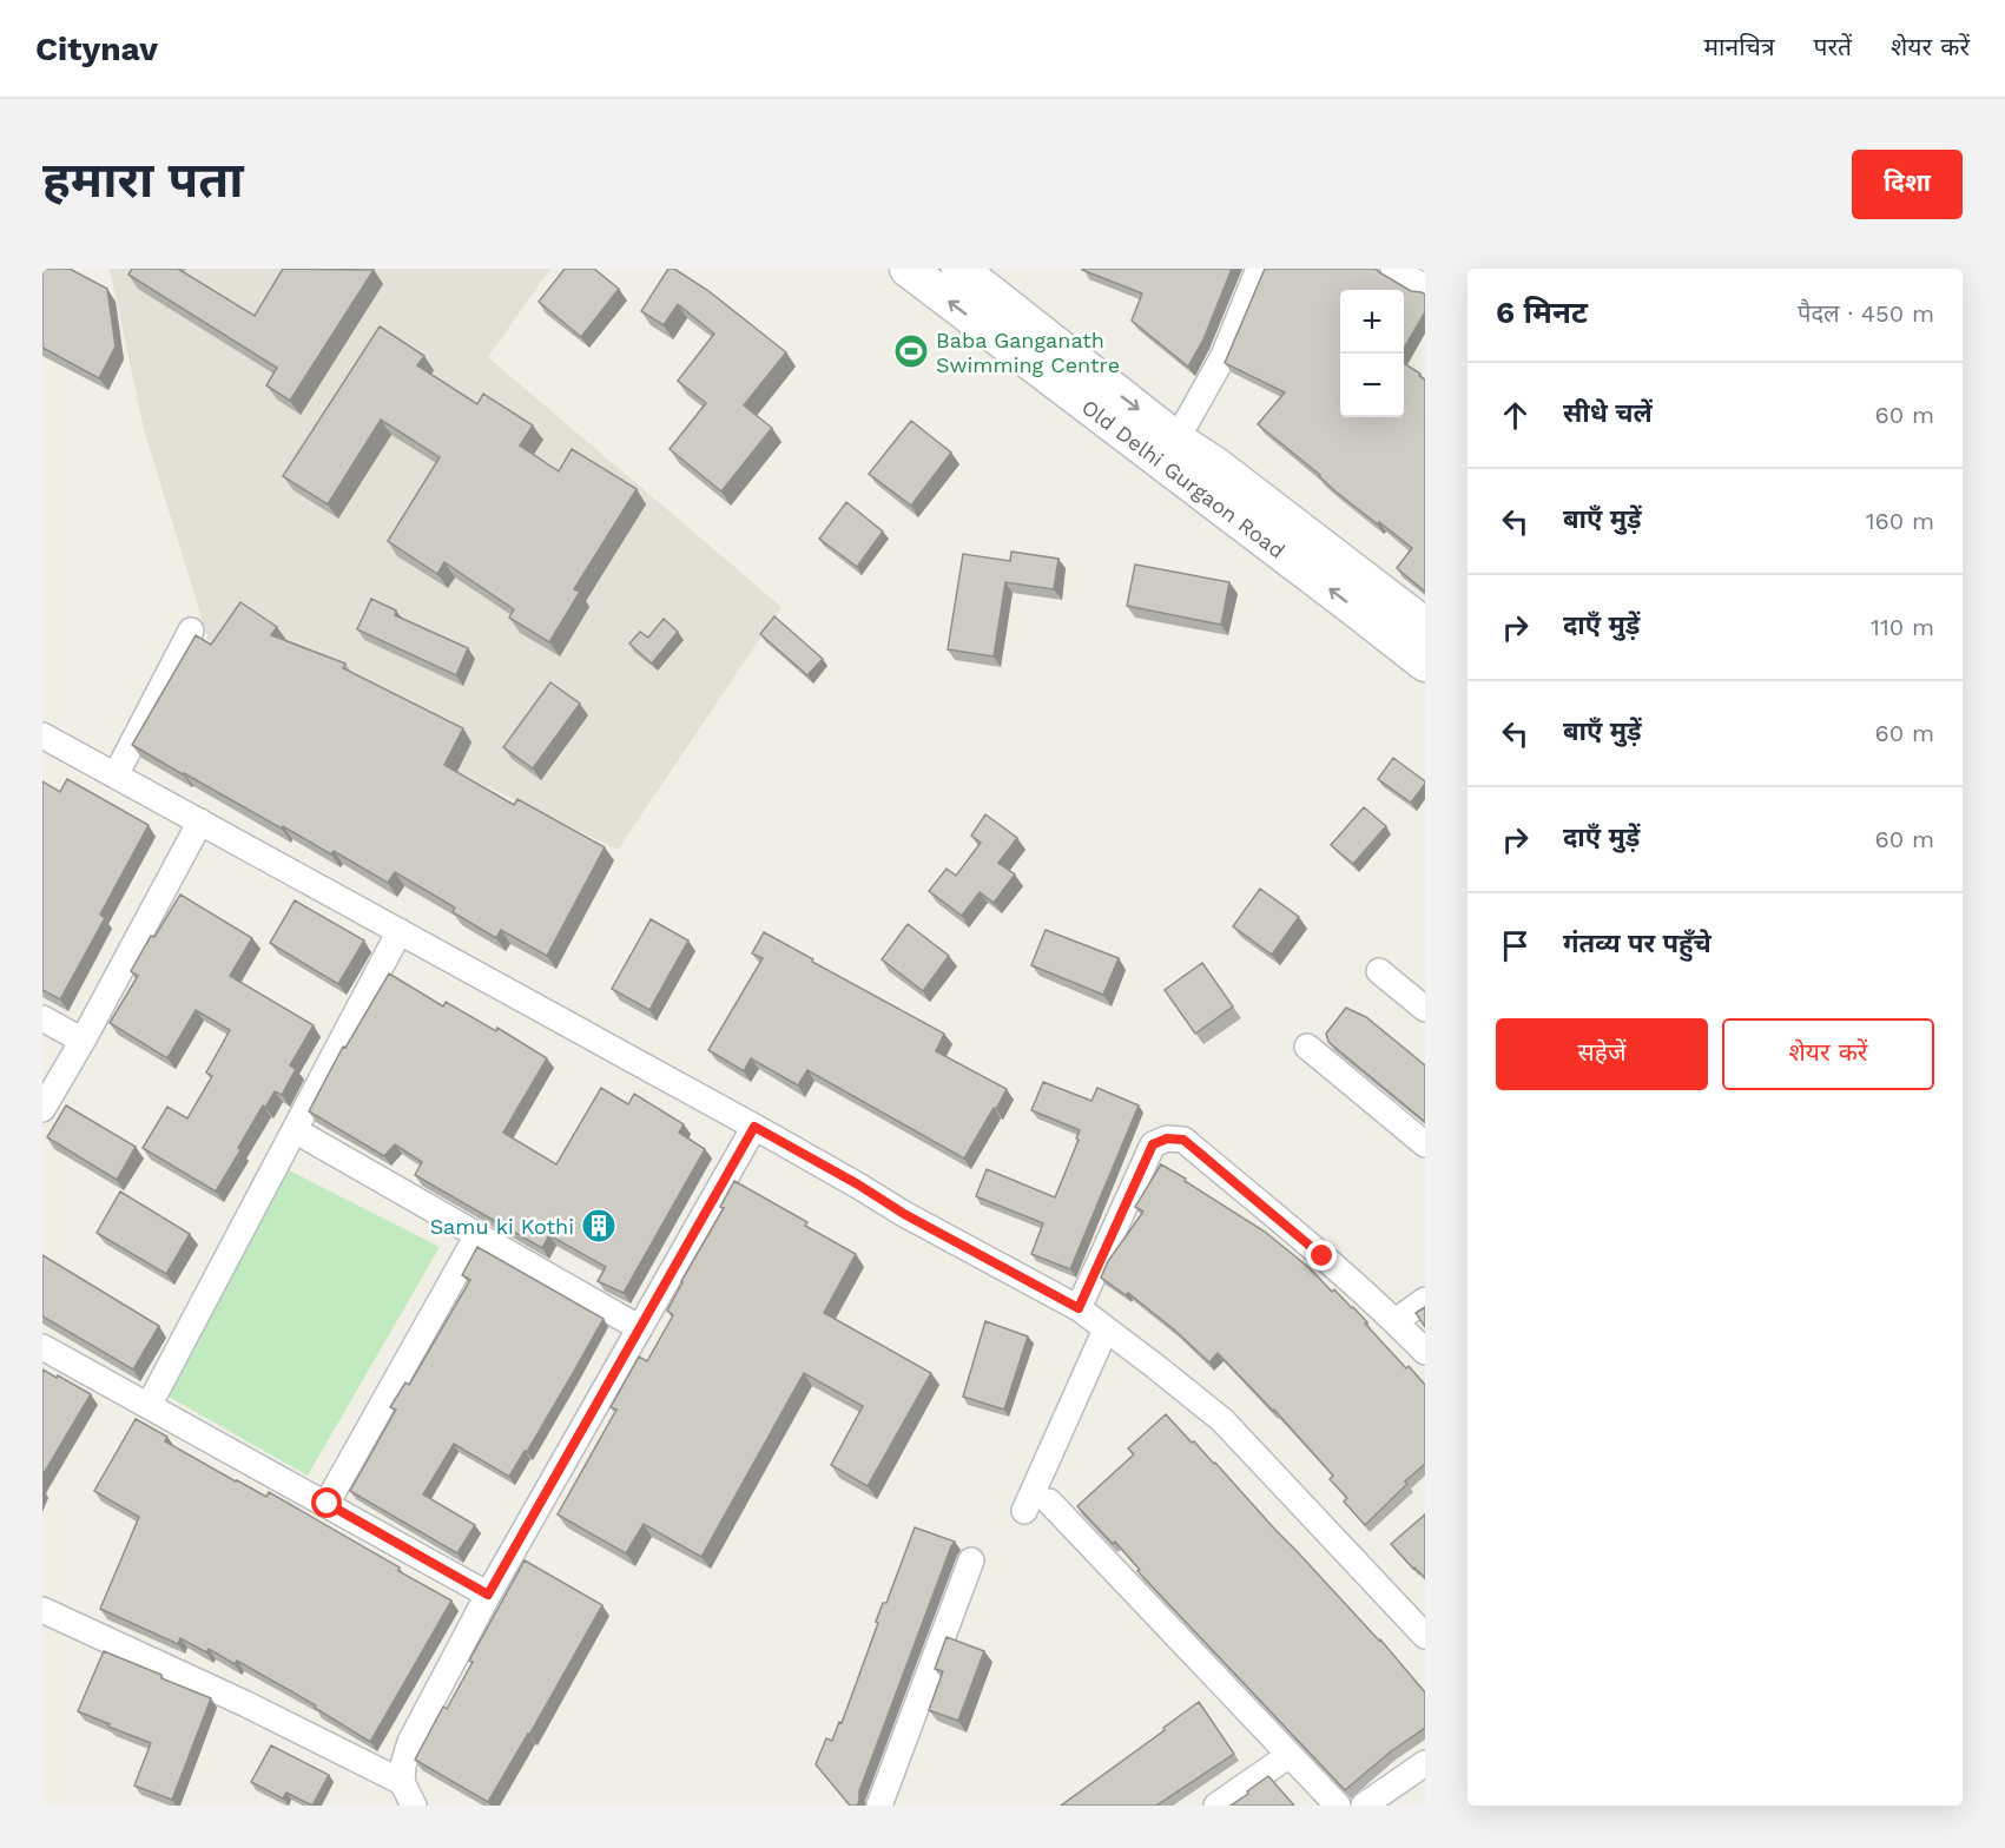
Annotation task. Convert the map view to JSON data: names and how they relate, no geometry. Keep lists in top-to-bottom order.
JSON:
{
  "streets": {
    "main road": ["Old Delhi Gurgaon Road"]
  },
  "places": {
    "sports": ["Baba Ganganath Swimming Centre"],
    "building": ["Samu ki Kothi"]
  },
  "page": {
    "header": "Citynav",
    "nav": ["मानचित्र", "परतें", "शेयर करें"],
    "buttons": [
      "दिशा",
      ["सहेजें", "शेयर करें"]
    ],
    "title": "हमारा पता",
    "heading": ["6 मिनट", "पैदल · 450 m"],
    "map_buttons": ["+", "−"],
    "list": [
      ["सीधे चलें", "60 m"],
      ["बाएँ मुड़ें", "160 m"],
      ["दाएँ मुड़ें", "110 m"],
      ["बाएँ मुड़ें", "60 m"],
      ["दाएँ मुड़ें", "60 m"],
      "गंतव्य पर पहुँचे"
    ]
  }
}
